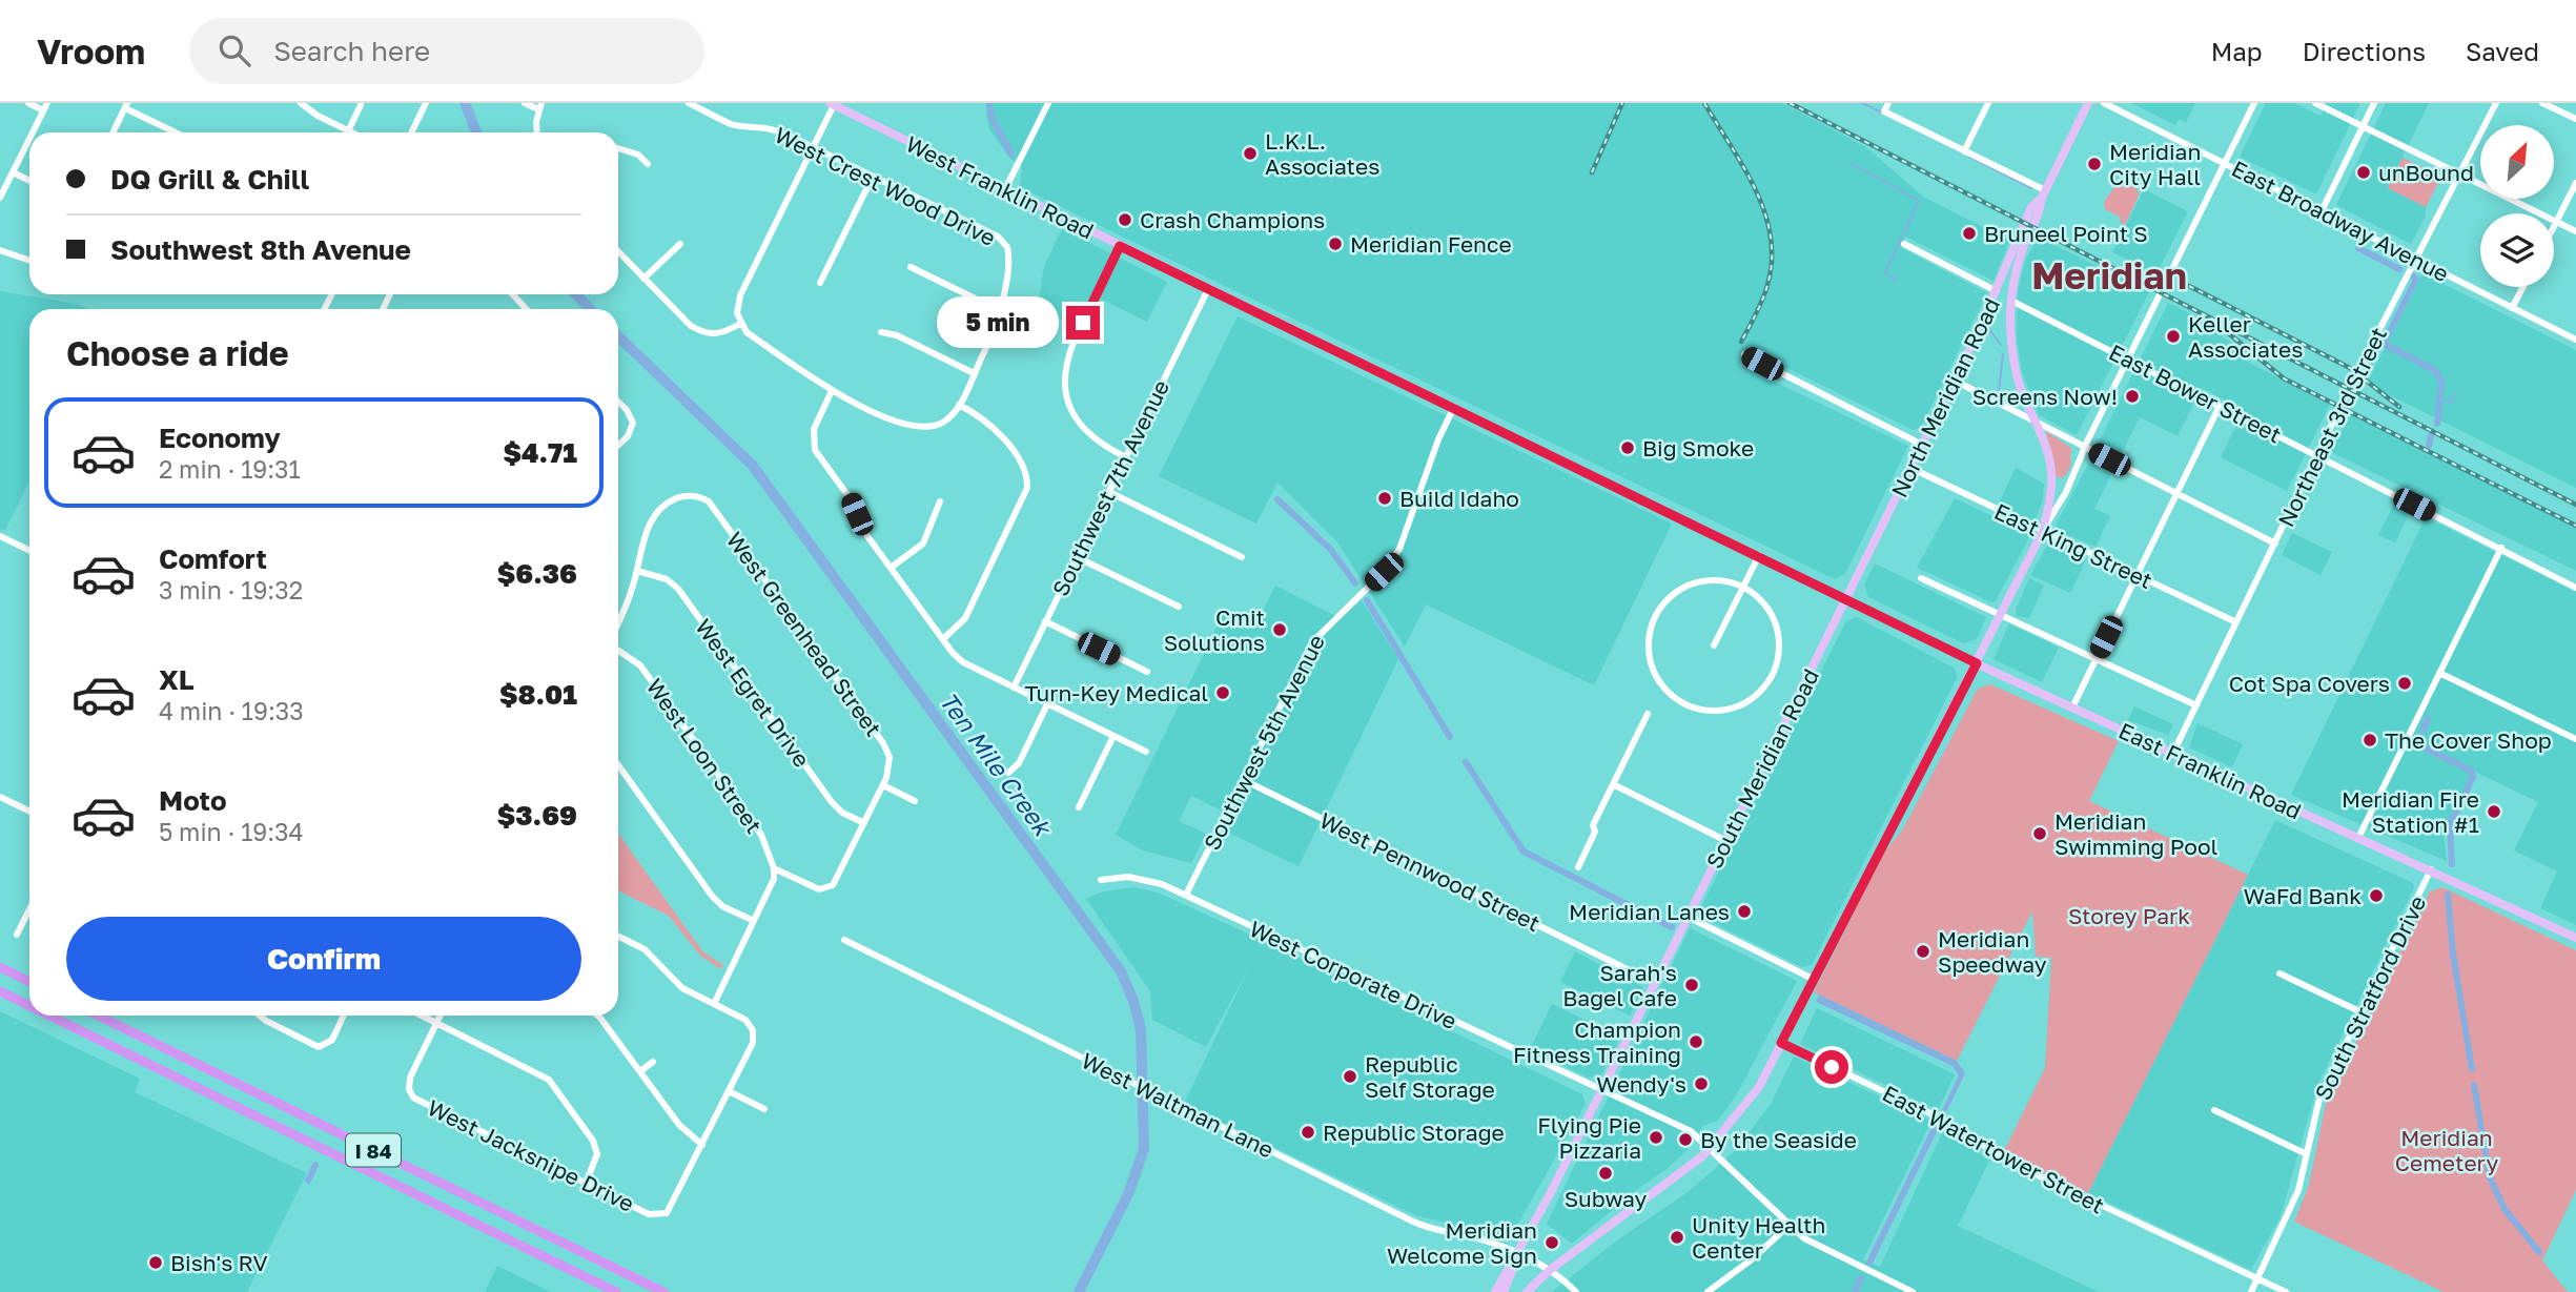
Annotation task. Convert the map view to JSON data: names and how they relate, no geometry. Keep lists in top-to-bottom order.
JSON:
{
  "streets": {
    "highway": ["I 84"],
    "main road": [
      "West Franklin Road",
      "North Meridian Road",
      "South Meridian Road",
      "East Franklin Road"
    ],
    "street": [
      "West Crest Wood Drive",
      "East Broadway Avenue",
      "East Bower Street",
      "Northeast 3rd Street",
      "Southwest 7th Avenue",
      "East King Street",
      "West Greenhead Street",
      "West Egret Drive",
      "Southwest 5th Avenue",
      "West Loon Street",
      "West Pennwood Street",
      "West Corporate Drive",
      "South Stratford Drive",
      "West Waltman Lane",
      "East Watertower Street",
      "West Jacksnipe Drive"
    ]
  },
  "crossings": [
    ["West Franklin Road", "North Meridian Road"],
    ["West Franklin Road", "Southwest 7th Avenue"],
    ["West Franklin Road", "Southwest 5th Avenue"],
    ["West Franklin Road", "South Meridian Road"],
    ["West Franklin Road", "East Franklin Road"],
    ["East Broadway Avenue", "Northeast 3rd Street"],
    ["East Bower Street", "North Meridian Road"],
    ["East Bower Street", "Northeast 3rd Street"],
    ["North Meridian Road", "East King Street"],
    ["North Meridian Road", "South Meridian Road"],
    ["North Meridian Road", "East Franklin Road"],
    ["North Meridian Road", "West Corporate Drive"],
    ["North Meridian Road", "West Waltman Lane"],
    ["North Meridian Road", "East Watertower Street"],
    ["Northeast 3rd Street", "East King Street"],
    ["Northeast 3rd Street", "East Franklin Road"],
    ["West Greenhead Street", "West Egret Drive"],
    ["Southwest 5th Avenue", "West Pennwood Street"],
    ["Southwest 5th Avenue", "West Corporate Drive"],
    ["South Meridian Road", "East Franklin Road"],
    ["South Meridian Road", "West Pennwood Street"],
    ["South Meridian Road", "West Corporate Drive"],
    ["South Meridian Road", "West Waltman Lane"],
    ["East Franklin Road", "South Stratford Drive"],
    ["South Stratford Drive", "East Watertower Street"]
  ],
  "districts": ["Meridian"],
  "water": ["Ten Mile Creek"],
  "parks": ["Storey Park", "Meridian Cemetery"],
  "places": [
    "L.K.L. Associates",
    "Meridian City Hall",
    "unBound",
    "Crash Champions",
    "Bruneel Point S",
    "Meridian Fence",
    "Keller Associates",
    "Screens Now!",
    "Big Smoke",
    "Build Idaho",
    "Cmit Solutions",
    "Cot Spa Covers",
    "Turn-Key Medical",
    "The Cover Shop",
    "Meridian Fire Station #1",
    "Meridian Swimming Pool",
    "WaFd Bank",
    "Meridian Lanes",
    "Meridian Speedway",
    "Sarah's Bagel Cafe",
    "Champion Fitness Training",
    "Republic Self Storage",
    "Wendy's",
    "Republic Storage",
    "Flying Pie Pizzaria",
    "By the Seaside",
    "Subway",
    "Unity Health Center",
    "Meridian Welcome Sign",
    "Bish's RV"
  ],
  "north": "top right",
  "page": {
    "header": "Vroom",
    "search": "Search here",
    "nav": ["Map", "Directions", "Saved"],
    "banner": ["DQ Grill & Chill", "Southwest 8th Avenue"],
    "bubble": "5 min",
    "heading": "Choose a ride",
    "list": [
      {
        "name": "Economy",
        "note": "2 min · 19:31",
        "value": "$4.71"
      },
      {
        "name": "Comfort",
        "note": "3 min · 19:32",
        "value": "$6.36"
      },
      {
        "name": "XL",
        "note": "4 min · 19:33",
        "value": "$8.01"
      },
      {
        "name": "Moto",
        "note": "5 min · 19:34",
        "value": "$3.69"
      }
    ],
    "buttons": "Confirm"
  }
}
